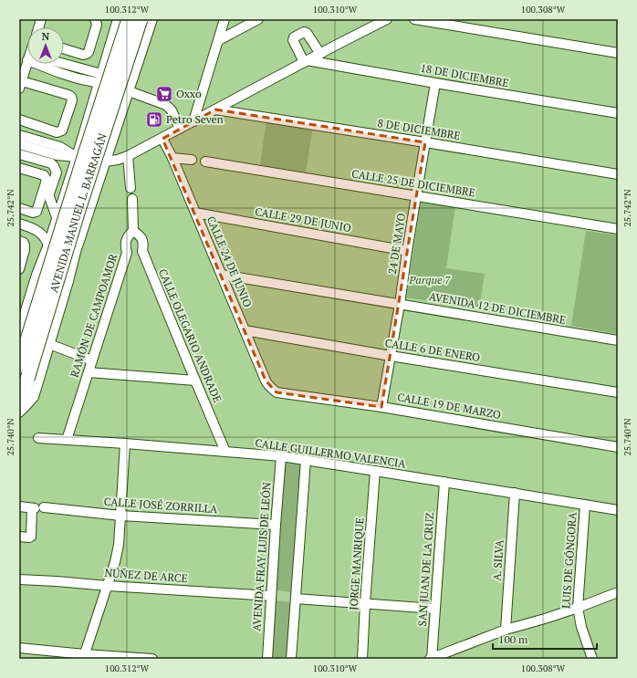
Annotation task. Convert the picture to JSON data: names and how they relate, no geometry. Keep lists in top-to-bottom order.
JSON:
{
  "streets": {
    "highway": ["AVENIDA MANUEL L. BARRAGÁN"],
    "street": [
      "18 DE DICIEMBRE",
      "8 DE DICIEMBRE",
      "CALLE 25 DE DICIEMBRE",
      "CALLE 29 DE JUNIO",
      "24 DE MAYO",
      "CALLE 24 DE JUNIO",
      "AVENIDA 12 DE DICIEMBRE",
      "RAMÓN DE CAMPOAMOR",
      "CALLE OLEGARIO ANDRADE",
      "CALLE 6 DE ENERO",
      "CALLE 19 DE MARZO",
      "CALLE GUILLERMO VALENCIA",
      "CALLE JOSÉ ZORRILLA",
      "AVENIDA FRAY LUIS DE LEÓN",
      "A. SILVA",
      "LUIS DE GÓNGORA",
      "JORGE MANRIQUE",
      "SAN JUAN DE LA CRUZ",
      "NÚÑEZ DE ARCE"
    ]
  },
  "crossings": [
    ["18 DE DICIEMBRE", "24 DE MAYO"],
    ["8 DE DICIEMBRE", "24 DE MAYO"],
    ["CALLE 25 DE DICIEMBRE", "24 DE MAYO"],
    ["CALLE 29 DE JUNIO", "24 DE MAYO"],
    ["CALLE 29 DE JUNIO", "CALLE 24 DE JUNIO"],
    ["24 DE MAYO", "AVENIDA 12 DE DICIEMBRE"],
    ["24 DE MAYO", "CALLE 6 DE ENERO"],
    ["24 DE MAYO", "CALLE 19 DE MARZO"],
    ["CALLE 24 DE JUNIO", "AVENIDA 12 DE DICIEMBRE"],
    ["CALLE 24 DE JUNIO", "CALLE 6 DE ENERO"],
    ["CALLE 24 DE JUNIO", "CALLE 19 DE MARZO"],
    ["RAMÓN DE CAMPOAMOR", "CALLE OLEGARIO ANDRADE"],
    ["RAMÓN DE CAMPOAMOR", "CALLE GUILLERMO VALENCIA"],
    ["CALLE OLEGARIO ANDRADE", "CALLE GUILLERMO VALENCIA"],
    ["CALLE GUILLERMO VALENCIA", "AVENIDA FRAY LUIS DE LEÓN"],
    ["CALLE GUILLERMO VALENCIA", "A. SILVA"],
    ["CALLE GUILLERMO VALENCIA", "LUIS DE GÓNGORA"],
    ["CALLE GUILLERMO VALENCIA", "JORGE MANRIQUE"],
    ["CALLE GUILLERMO VALENCIA", "SAN JUAN DE LA CRUZ"],
    ["CALLE JOSÉ ZORRILLA", "AVENIDA FRAY LUIS DE LEÓN"],
    ["AVENIDA FRAY LUIS DE LEÓN", "NÚÑEZ DE ARCE"]
  ],
  "parks": ["Parque 7"],
  "places": {
    "supermarket": ["Oxxo"],
    "fuel station": ["Petro Seven"]
  },
  "scale_bar": "100 m",
  "north": "top",
  "coordinates": [
    "100.312°W",
    "100.310°W",
    "100.308°W",
    "25.742°N",
    "25.740°N"
  ]
}
